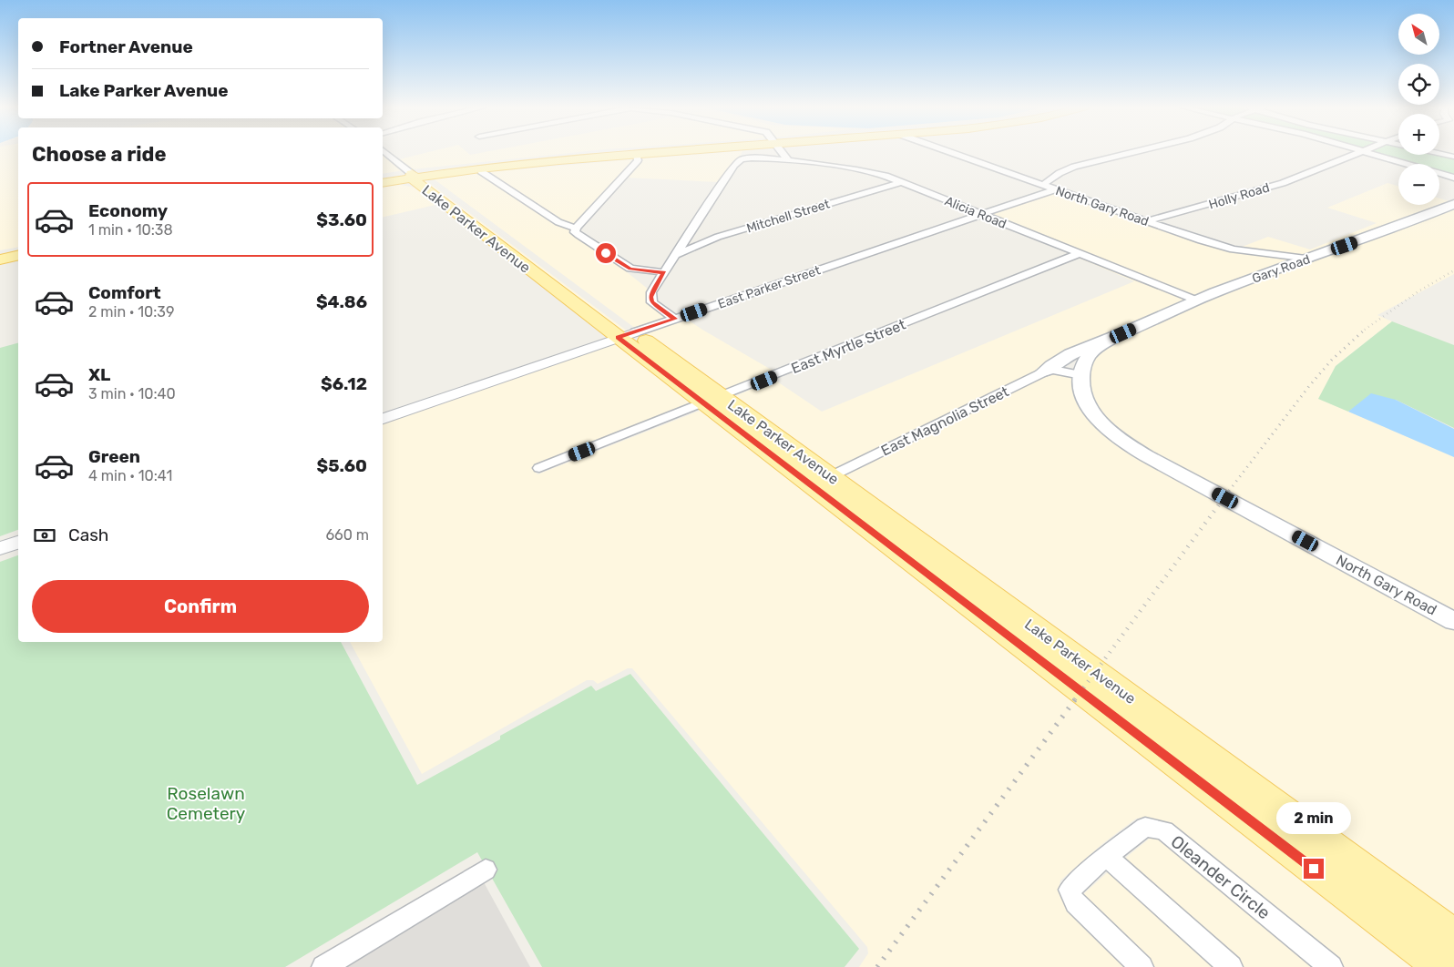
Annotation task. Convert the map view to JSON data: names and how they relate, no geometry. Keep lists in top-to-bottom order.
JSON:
{
  "streets": {
    "main road": ["North Gary Road", "Lake Parker Avenue", "Gary Road"],
    "street": [
      "Holly Road",
      "Alicia Road",
      "Mitchell Street",
      "East Parker Street",
      "East Myrtle Street",
      "East Magnolia Street",
      "Oleander Circle"
    ]
  },
  "crossings": [
    ["Holly Road", "North Gary Road"],
    ["North Gary Road", "Gary Road"],
    ["North Gary Road", "East Parker Street"],
    ["North Gary Road", "East Magnolia Street"],
    ["Alicia Road", "Mitchell Street"],
    ["Alicia Road", "Gary Road"],
    ["Alicia Road", "East Parker Street"],
    ["Alicia Road", "East Myrtle Street"],
    ["Lake Parker Avenue", "East Parker Street"],
    ["Lake Parker Avenue", "East Myrtle Street"],
    ["Lake Parker Avenue", "East Magnolia Street"]
  ],
  "parks": ["Roselawn Cemetery"],
  "north": "top left",
  "page": {
    "map_buttons": ["+", "−"],
    "banner": ["Fortner Avenue", "Lake Parker Avenue"],
    "heading": "Choose a ride",
    "list": [
      {
        "name": "Economy",
        "note": "1 min · 10:38",
        "value": "$3.60"
      },
      {
        "name": "Comfort",
        "note": "2 min · 10:39",
        "value": "$4.86"
      },
      {
        "name": "XL",
        "note": "3 min · 10:40",
        "value": "$6.12"
      },
      {
        "name": "Green",
        "note": "4 min · 10:41",
        "value": "$5.60"
      }
    ],
    "pay": ["Cash", "660 m"],
    "buttons": "Confirm",
    "bubble": "2 min"
  }
}
